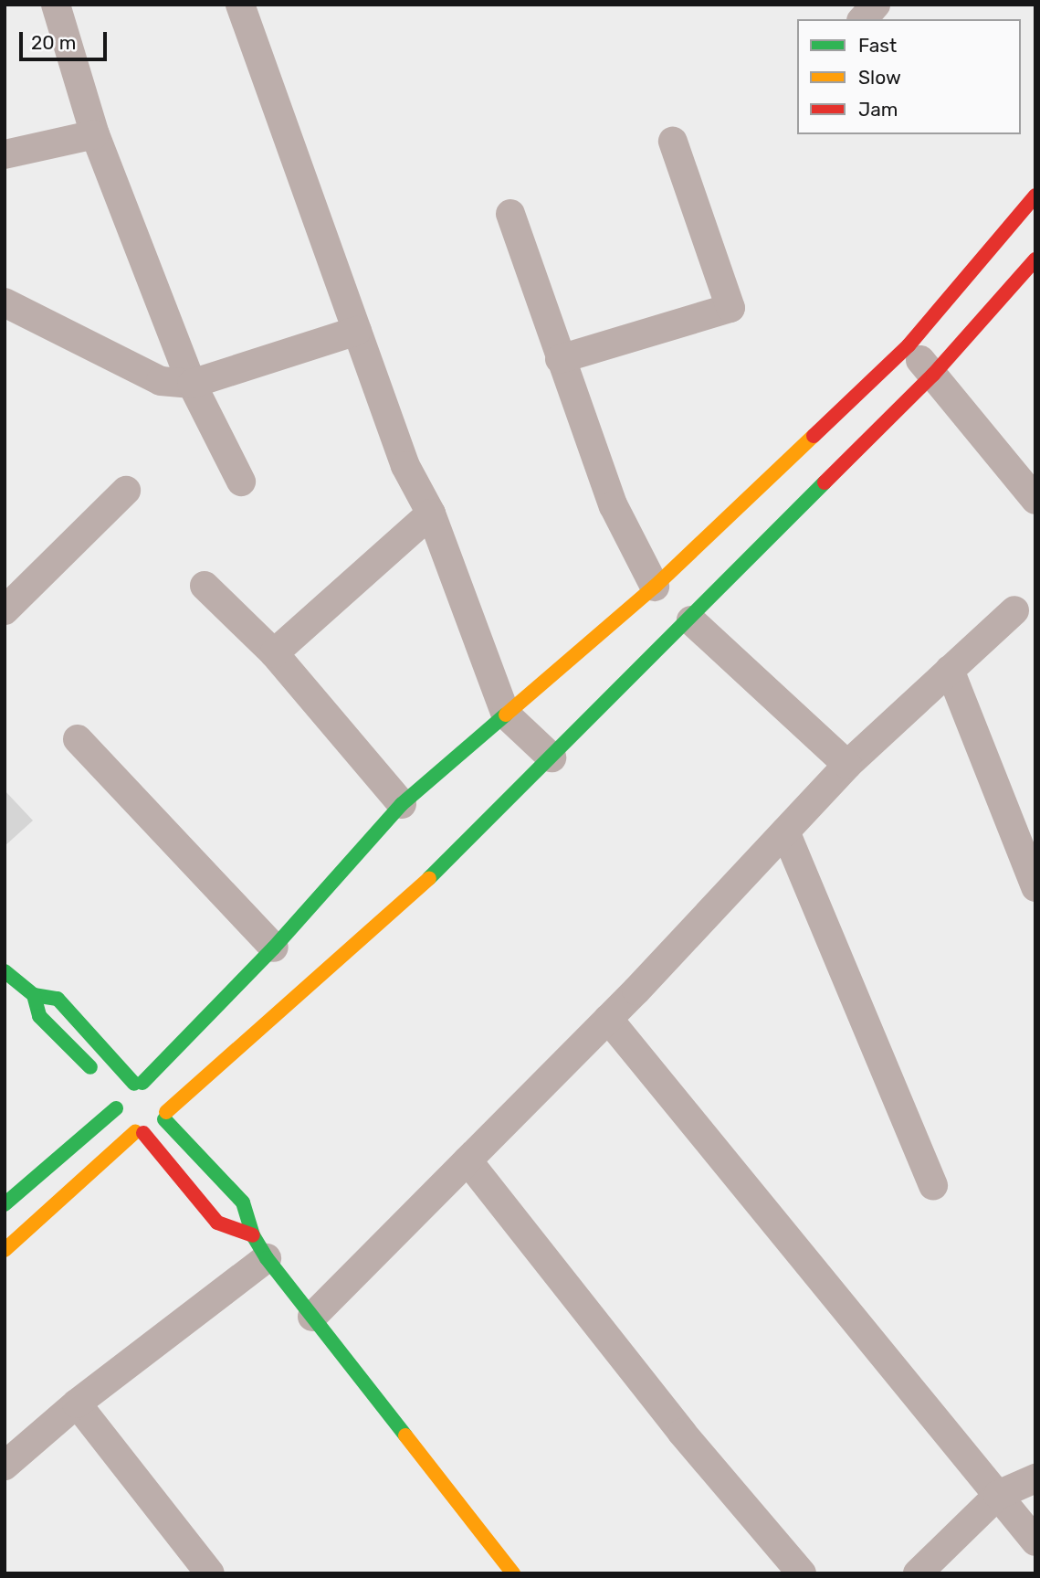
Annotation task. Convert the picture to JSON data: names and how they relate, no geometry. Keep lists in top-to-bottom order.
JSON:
{
  "legend": ["Fast", "Slow", "Jam"],
  "scale_bar": "20 m"
}
